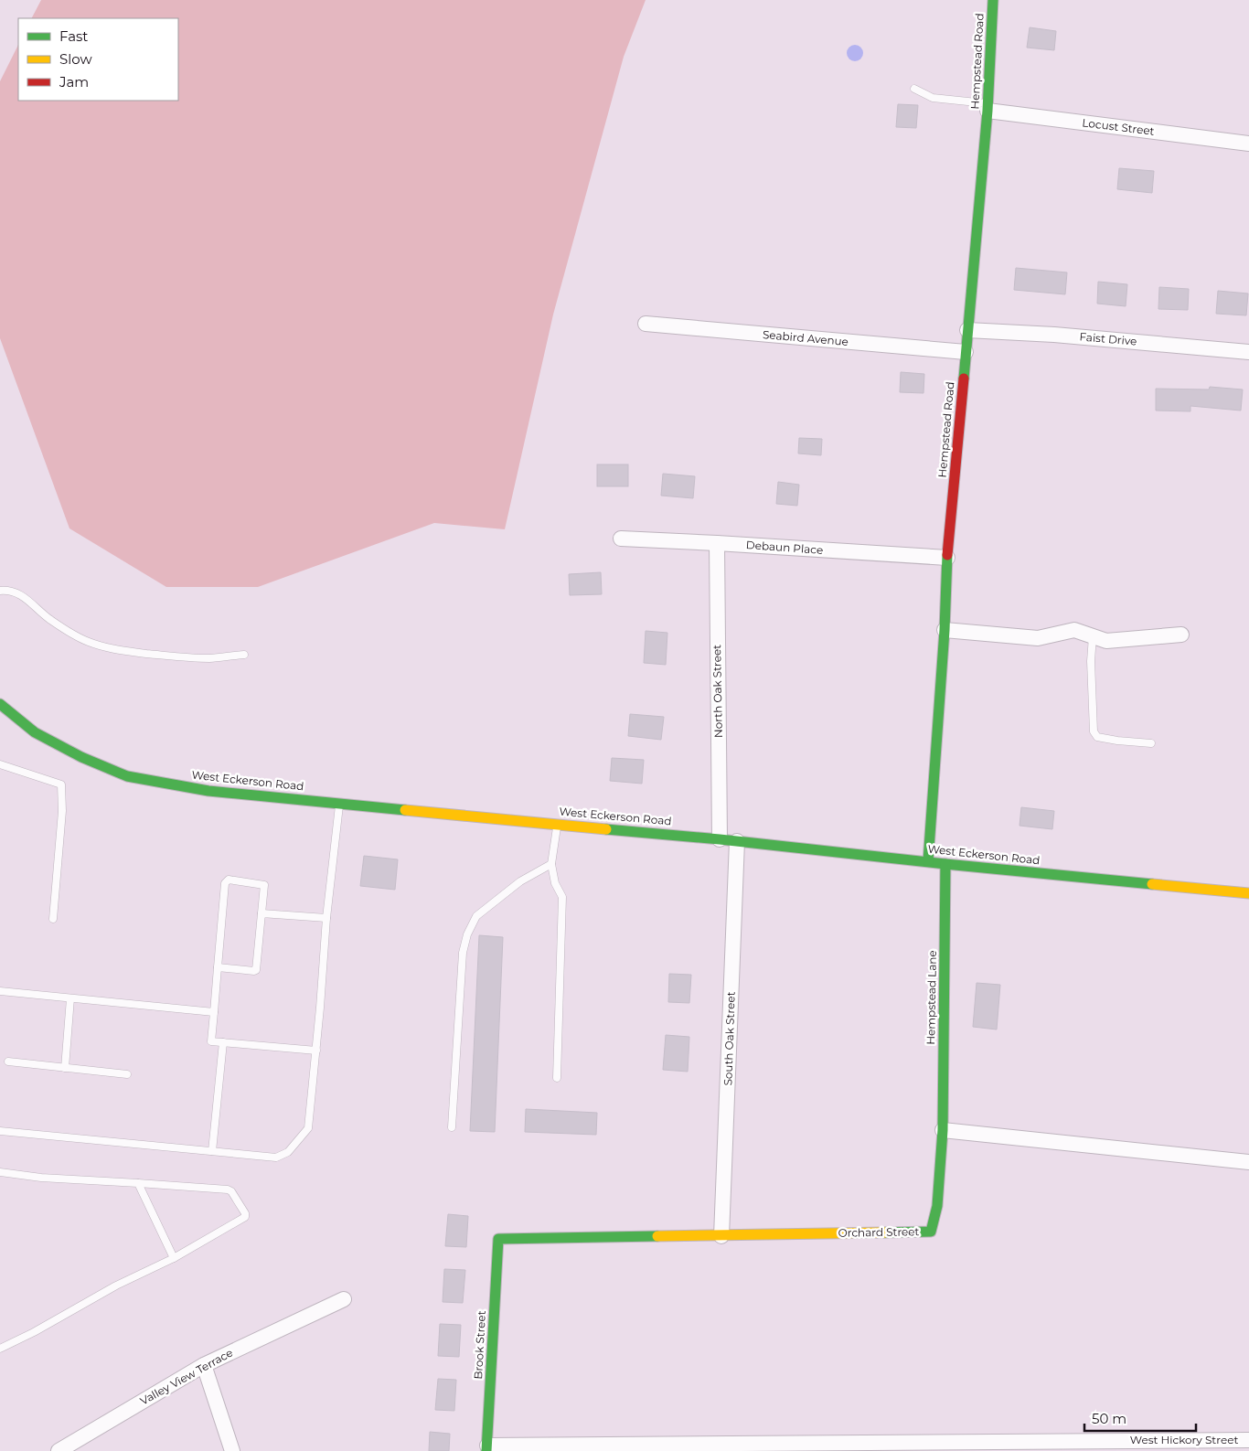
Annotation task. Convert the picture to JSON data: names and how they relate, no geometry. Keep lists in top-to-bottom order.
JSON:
{
  "streets": {
    "street": [
      "Hempstead Road",
      "Locust Street",
      "Seabird Avenue",
      "Faist Drive",
      "Debaun Place",
      "North Oak Street",
      "West Eckerson Road",
      "Hempstead Lane",
      "South Oak Street",
      "Orchard Street",
      "Brook Street",
      "Valley View Terrace",
      "West Hickory Street"
    ]
  },
  "crossings": [
    ["Hempstead Road", "Locust Street"],
    ["Hempstead Road", "Seabird Avenue"],
    ["Hempstead Road", "Faist Drive"],
    ["Hempstead Road", "Debaun Place"],
    ["Hempstead Road", "West Eckerson Road"],
    ["Debaun Place", "North Oak Street"],
    ["North Oak Street", "West Eckerson Road"],
    ["West Eckerson Road", "Hempstead Lane"],
    ["West Eckerson Road", "South Oak Street"],
    ["Hempstead Lane", "Orchard Street"],
    ["South Oak Street", "Orchard Street"],
    ["Orchard Street", "Brook Street"],
    ["Brook Street", "West Hickory Street"]
  ],
  "legend": ["Fast", "Slow", "Jam"],
  "scale_bar": "50 m"
}
